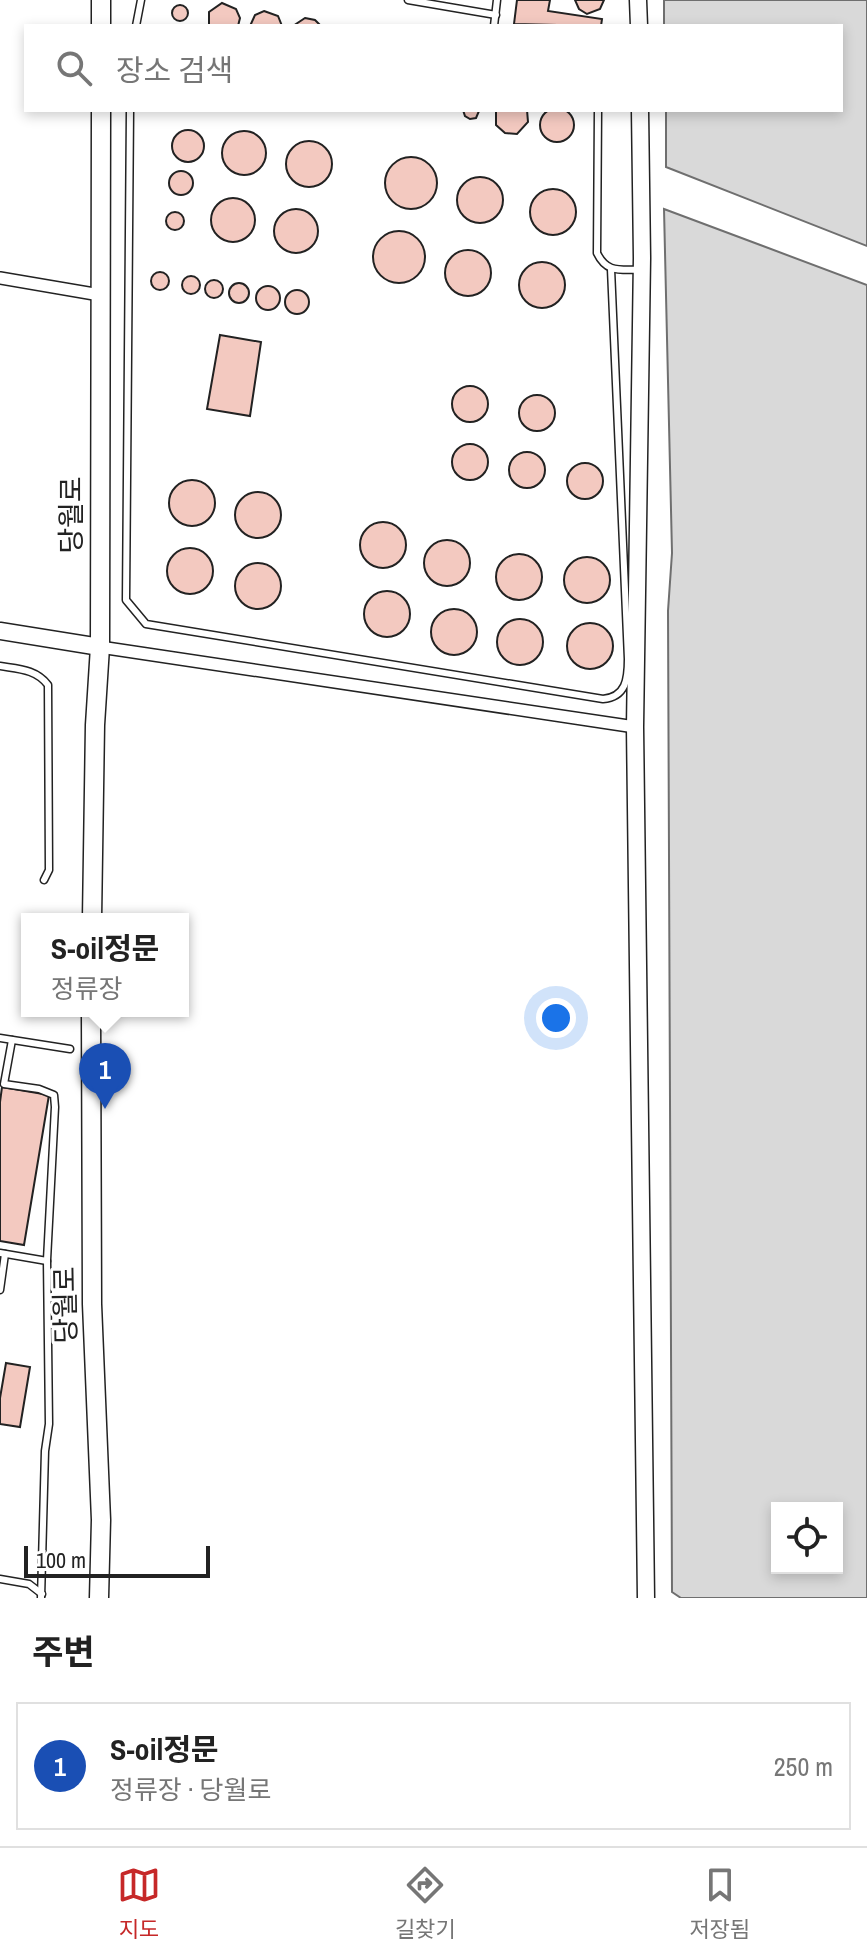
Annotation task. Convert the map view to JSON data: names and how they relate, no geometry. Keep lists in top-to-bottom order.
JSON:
{
  "streets": {
    "main road": ["당월로"]
  },
  "scale_bar": "100 m",
  "page": {
    "search": "장소 검색",
    "popup": ["S-oil정문", "정류장"],
    "pins": "1",
    "scale": "100 m",
    "heading": "주변",
    "list": [
      {
        "mark": "1",
        "name": "S-oil정문",
        "note": "정류장 · 당월로",
        "value": "250 m"
      }
    ],
    "nav": ["지도", "길찾기", "저장됨"]
  }
}
